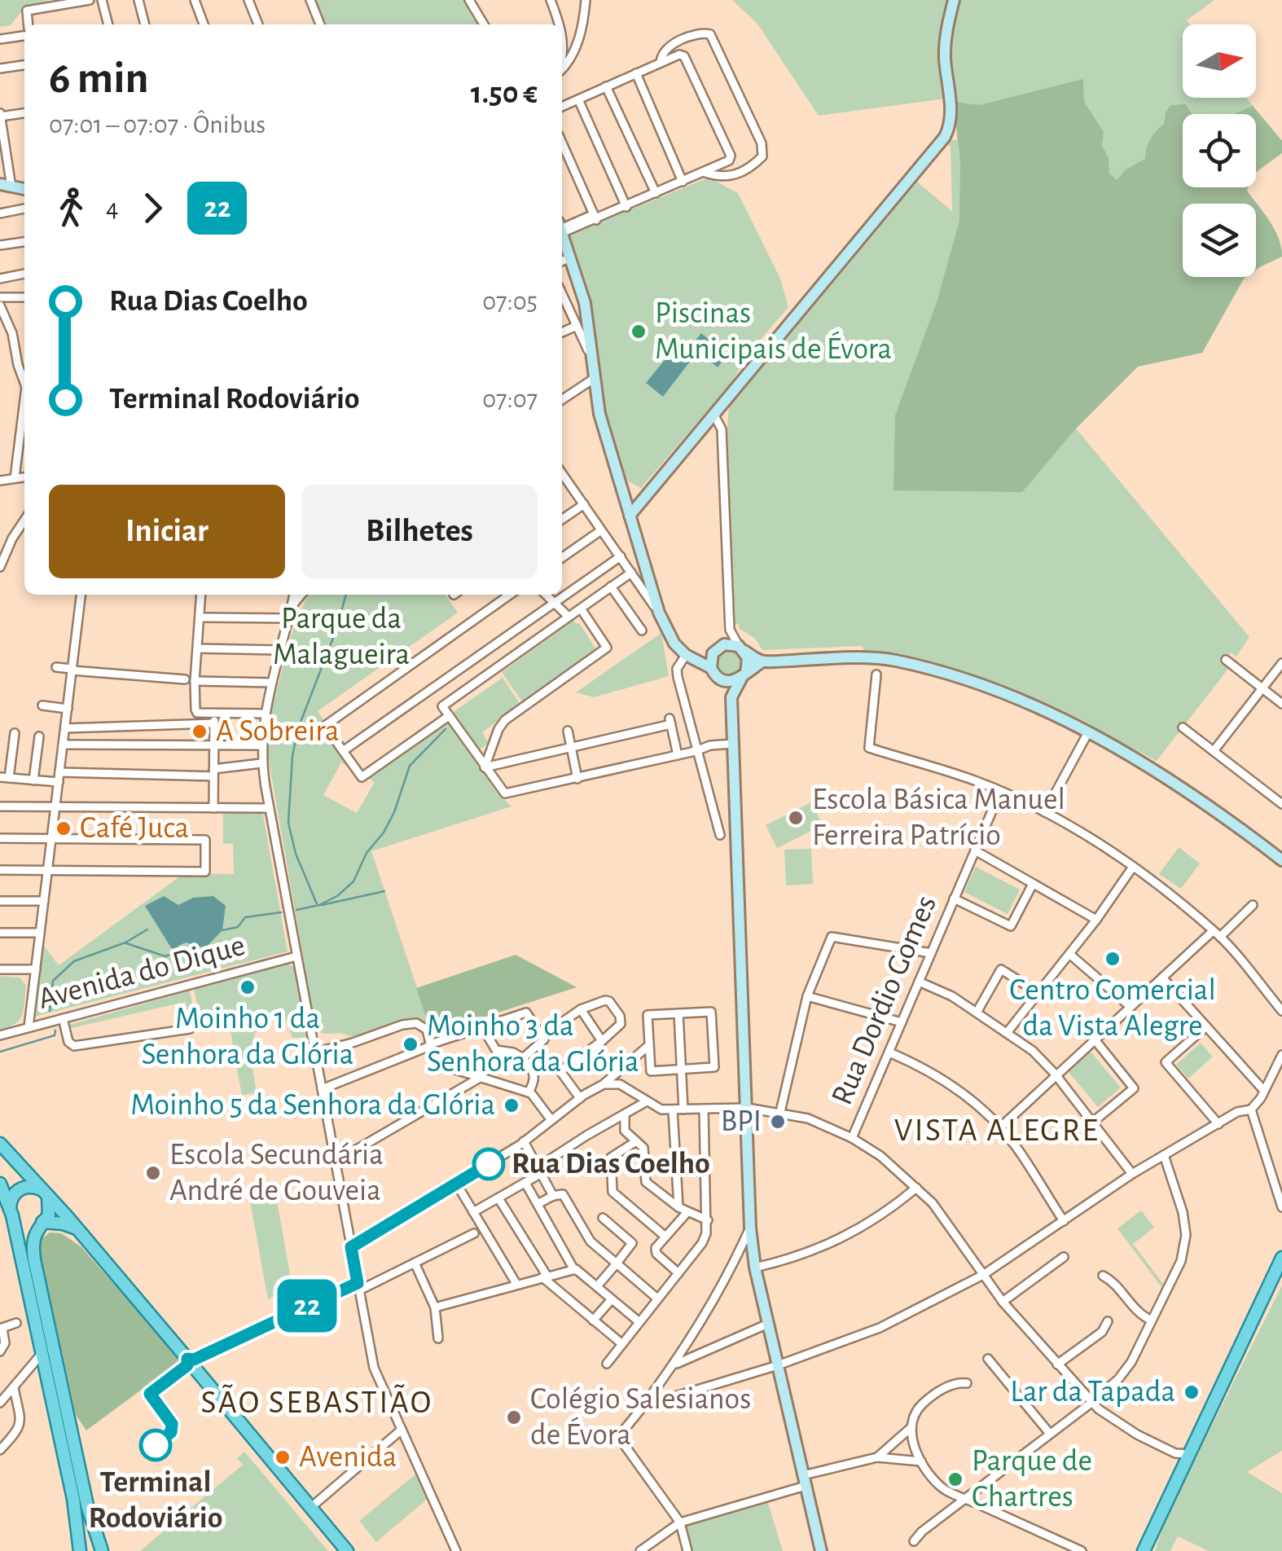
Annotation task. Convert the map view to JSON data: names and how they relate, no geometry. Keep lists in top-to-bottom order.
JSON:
{
  "streets": {
    "street": ["Avenida do Dique", "Rua Dordio Gomes"]
  },
  "districts": ["VISTA ALEGRE", "SÃO SEBASTIÃO"],
  "parks": ["Parque da Malagueira"],
  "places": [
    "Piscinas Municipais de Évora",
    "A Sobreira",
    "Escola Básica Manuel Ferreira Patrício",
    "Café Juca",
    "Centro Comercial da Vista Alegre",
    "Moinho 1 da Senhora da Glória",
    "Moinho 3 da Senhora da Glória",
    "Moinho 5 da Senhora da Glória",
    "BPI",
    "Rua Dias Coelho",
    "Escola Secundária André de Gouveia",
    "Lar da Tapada",
    "Colégio Salesianos de Évora",
    "Terminal Rodoviário",
    "Avenida",
    "Parque de Chartres"
  ],
  "lines": ["bus line 22"],
  "north": "right",
  "page": {
    "on_map": "22",
    "heading": ["6 min", "07:01 – 07:07 · Ônibus", "1.50 €"],
    "legs": ["4", "22"],
    "list": [
      {
        "name": "Rua Dias Coelho",
        "value": "07:05"
      },
      {
        "name": "Terminal Rodoviário",
        "value": "07:07"
      }
    ],
    "buttons": ["Iniciar", "Bilhetes"]
  }
}
